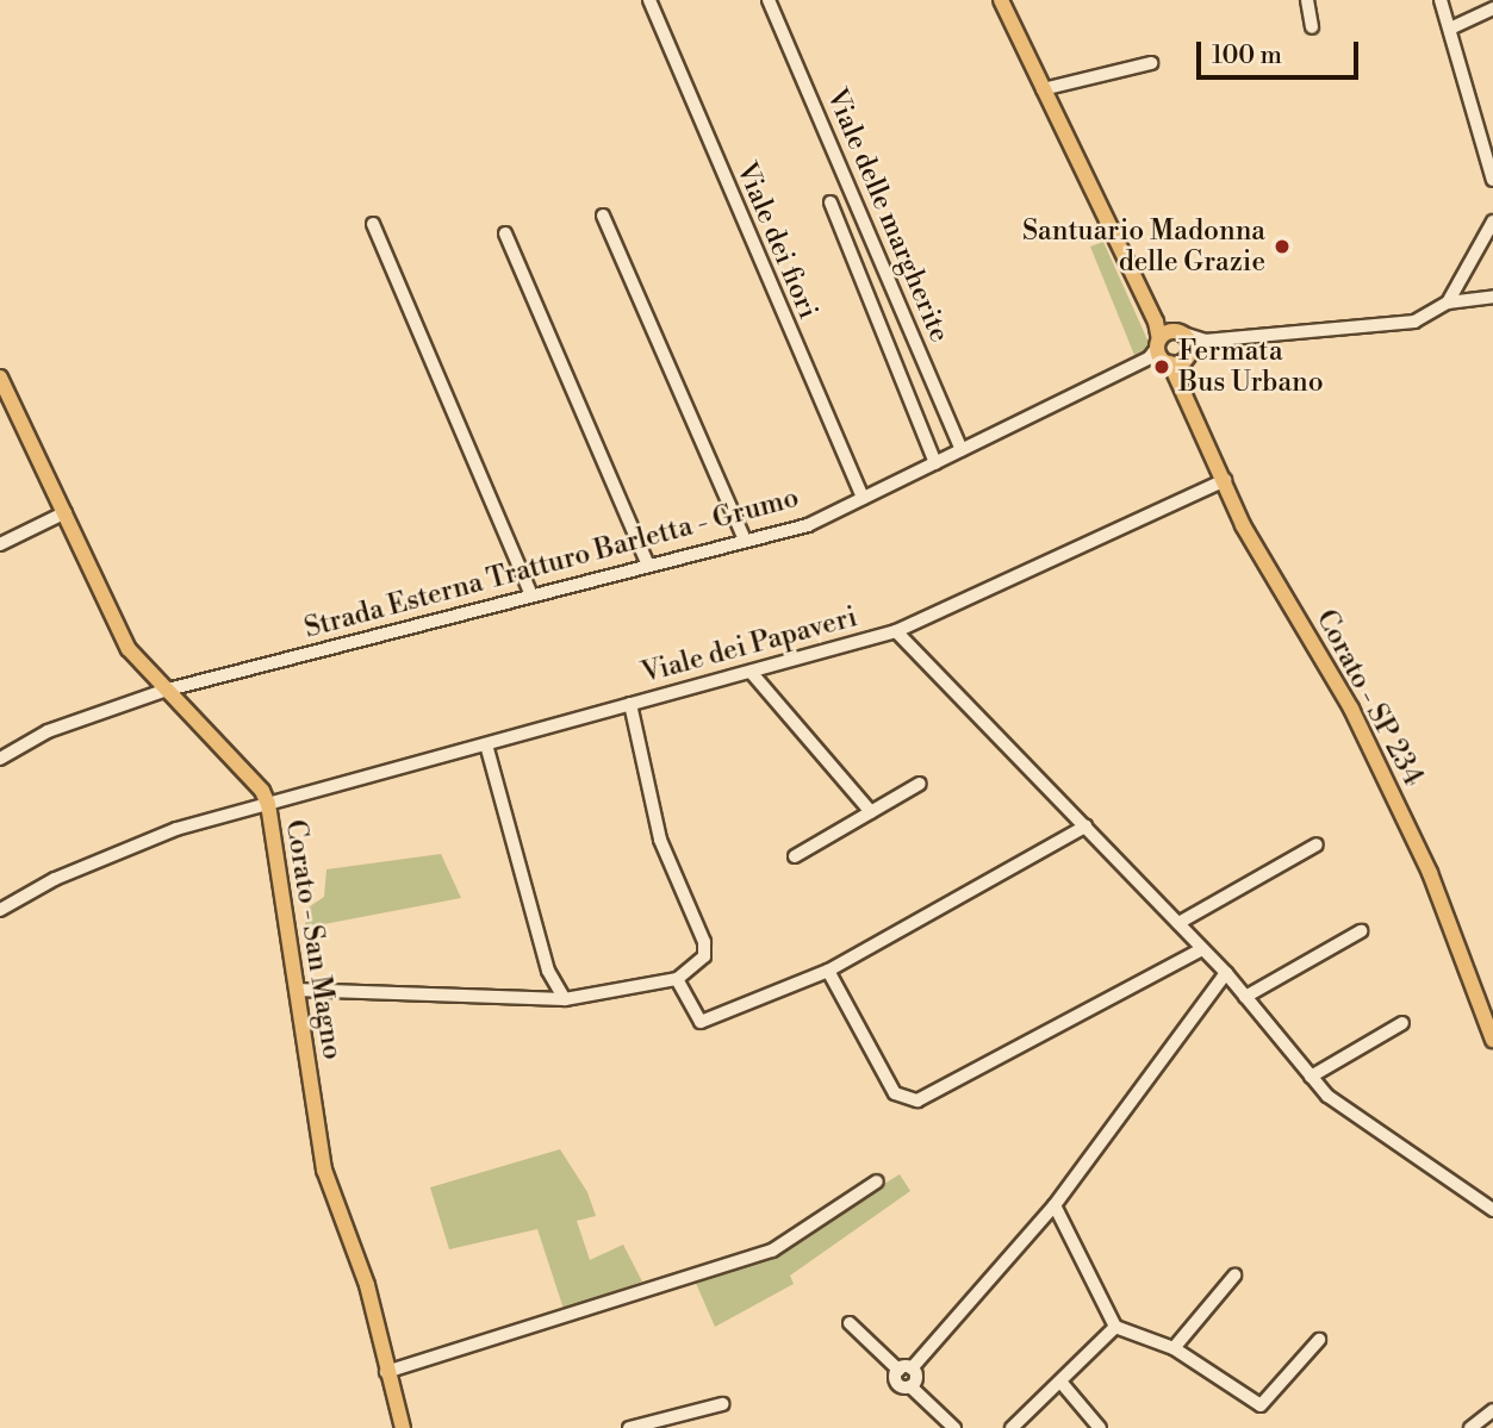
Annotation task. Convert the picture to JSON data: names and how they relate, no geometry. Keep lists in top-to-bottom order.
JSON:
{
  "streets": {
    "main road": ["Corato - SP 234", "Corato - San Magno"],
    "street": [
      "Viale delle margherite",
      "Viale dei fiori",
      "Strada Esterna Tratturo Barletta - Grumo",
      "Viale dei Papaveri"
    ]
  },
  "crossings": [
    ["Viale delle margherite", "Strada Esterna Tratturo Barletta - Grumo"],
    ["Viale dei fiori", "Strada Esterna Tratturo Barletta - Grumo"],
    ["Strada Esterna Tratturo Barletta - Grumo", "Corato - SP 234"],
    ["Strada Esterna Tratturo Barletta - Grumo", "Corato - San Magno"],
    ["Viale dei Papaveri", "Corato - SP 234"],
    ["Viale dei Papaveri", "Corato - San Magno"]
  ],
  "places": ["Santuario Madonna delle Grazie", "Fermata Bus Urbano"],
  "scale_bar": "100 m"
}
